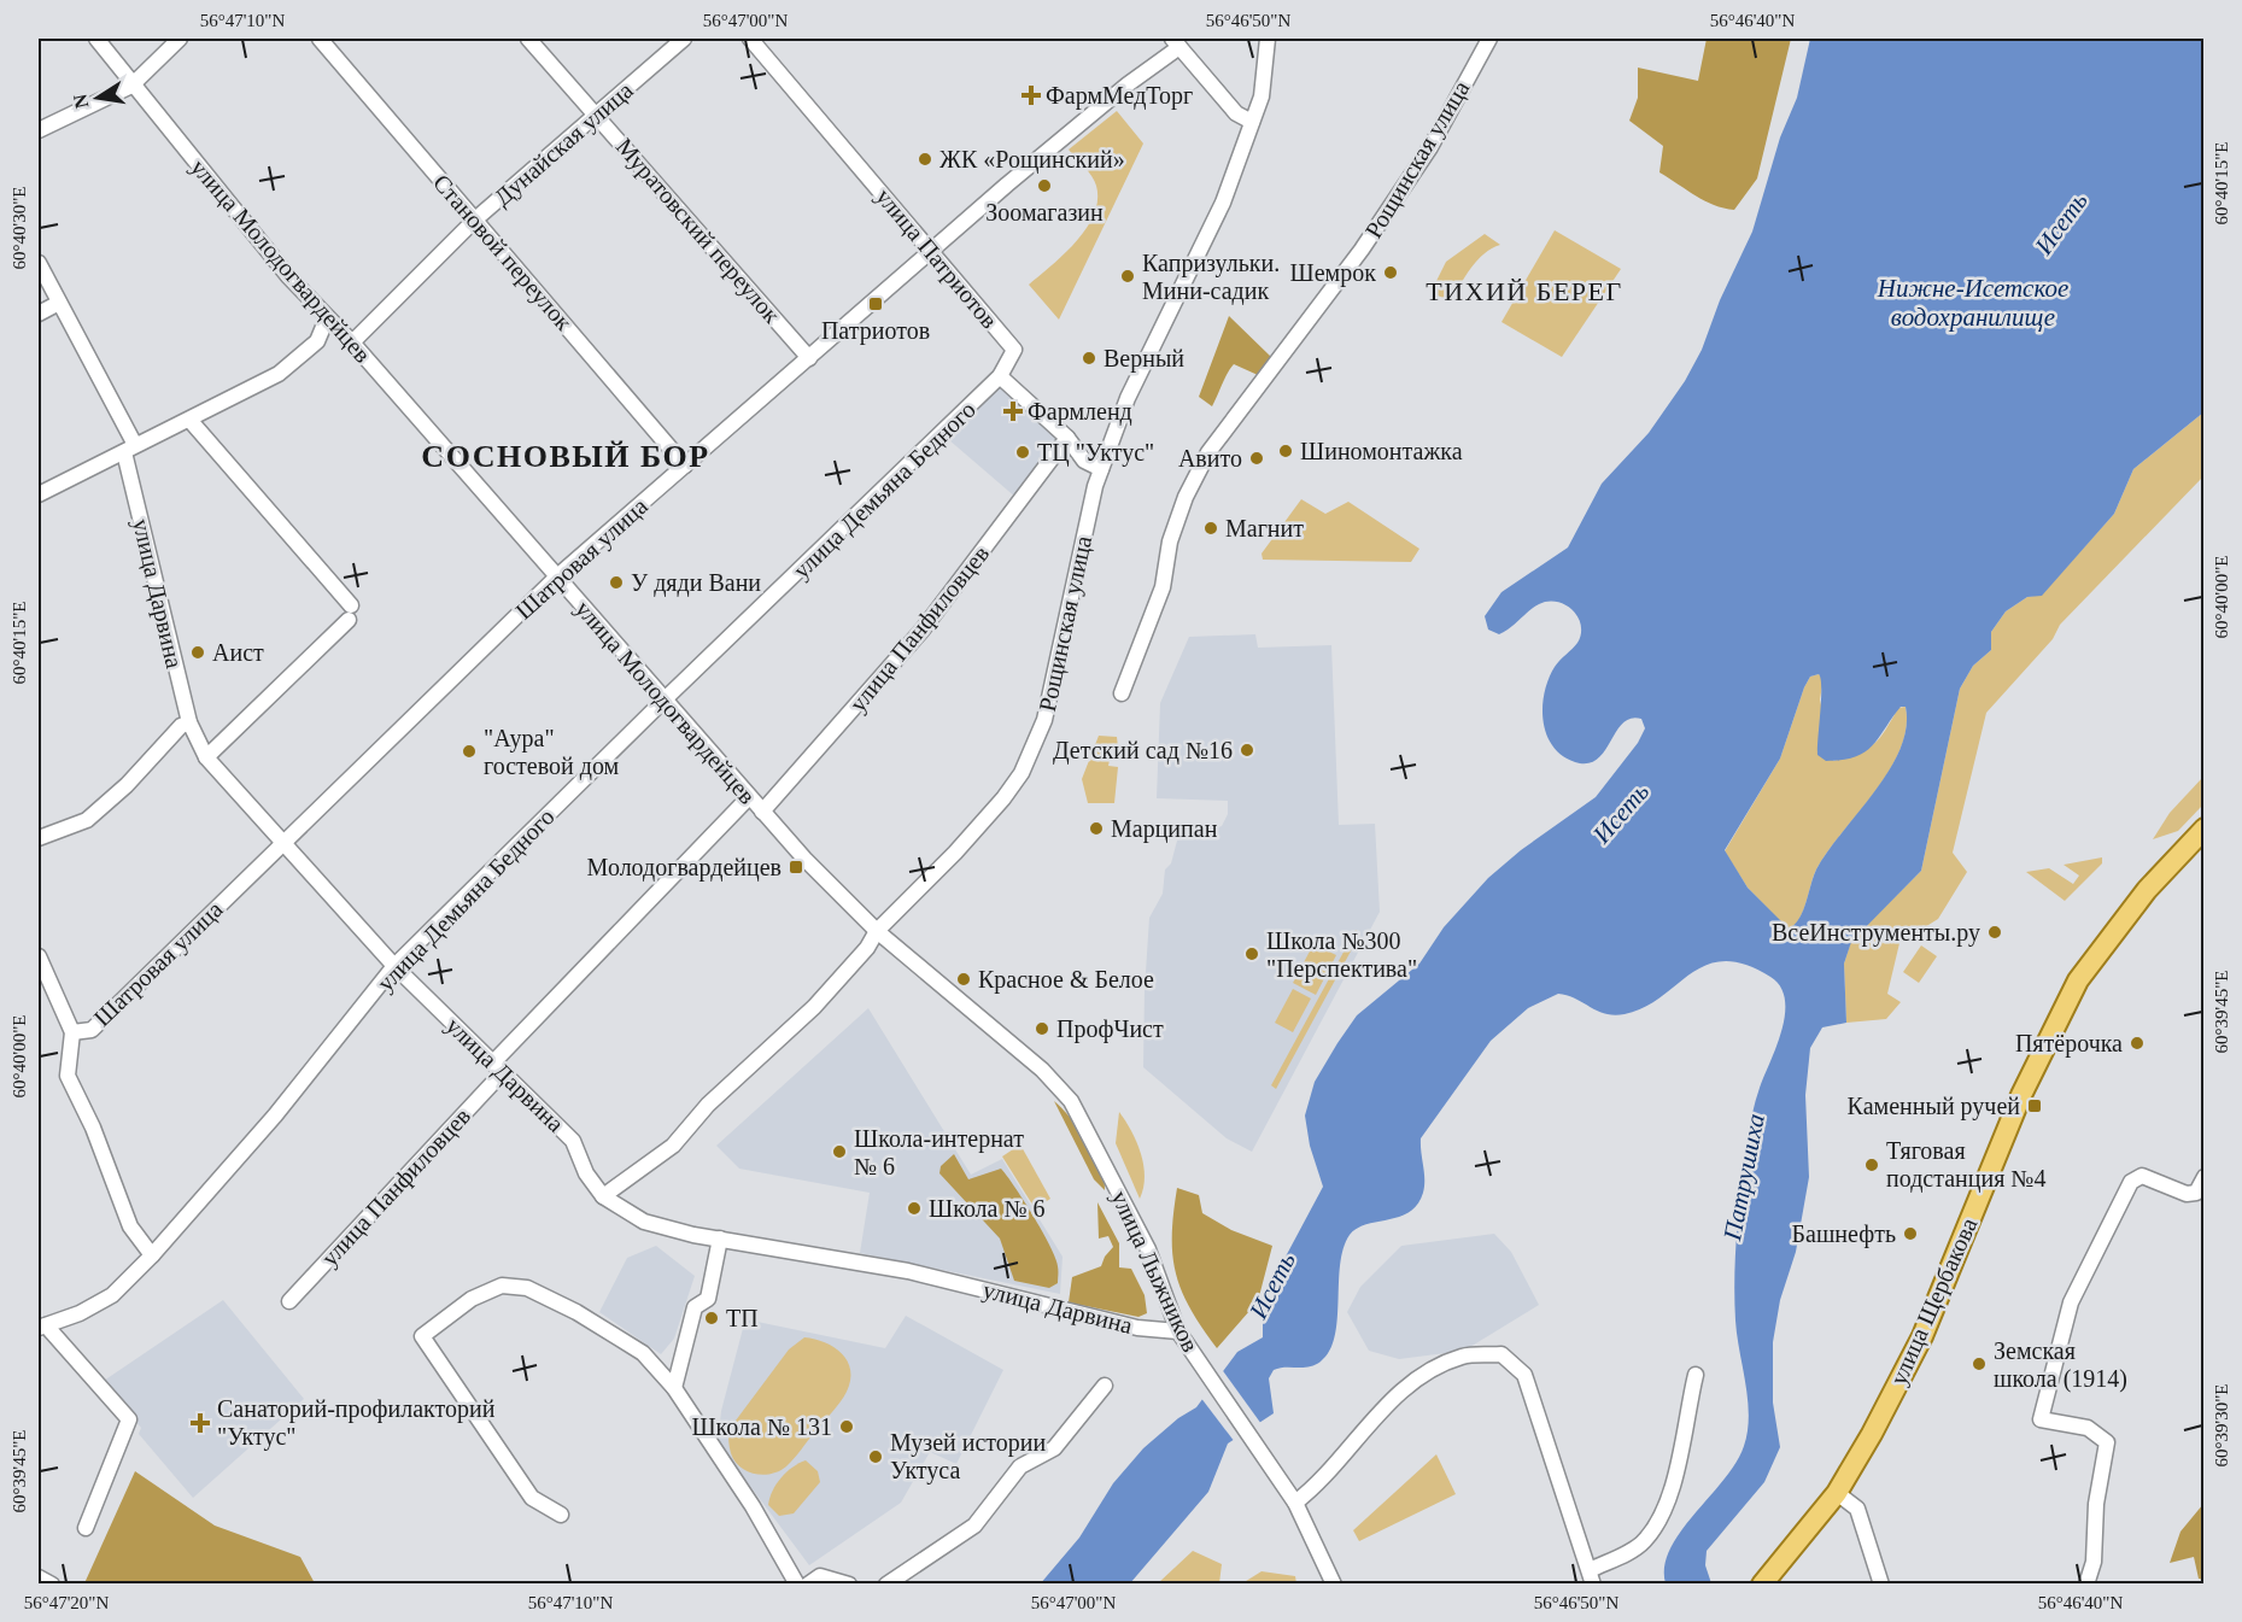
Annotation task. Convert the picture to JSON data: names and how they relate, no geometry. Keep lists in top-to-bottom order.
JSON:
{
  "streets": {
    "main road": ["улица Щербакова"],
    "street": [
      "Дунайская улица",
      "Рощинская улица",
      "Муратовский переулок",
      "Становой переулок",
      "улица Патриотов",
      "улица Молодогвардейцев",
      "улица Демьяна Бедного",
      "Шатровая улица",
      "улица Дарвина",
      "улица Панфиловцев",
      "улица Лыжников"
    ]
  },
  "crossings": [
    ["Дунайская улица", "Муратовский переулок"],
    ["Дунайская улица", "Становой переулок"],
    ["Дунайская улица", "улица Молодогвардейцев"],
    ["Рощинская улица", "улица Молодогвардейцев"],
    ["Рощинская улица", "улица Дарвина"],
    ["Муратовский переулок", "Шатровая улица"],
    ["Становой переулок", "Шатровая улица"],
    ["улица Патриотов", "улица Демьяна Бедного"],
    ["улица Патриотов", "Шатровая улица"],
    ["улица Молодогвардейцев", "улица Демьяна Бедного"],
    ["улица Молодогвардейцев", "Шатровая улица"],
    ["улица Молодогвардейцев", "улица Панфиловцев"],
    ["улица Молодогвардейцев", "улица Лыжников"],
    ["улица Демьяна Бедного", "улица Дарвина"],
    ["Шатровая улица", "улица Дарвина"],
    ["улица Дарвина", "улица Панфиловцев"],
    ["улица Дарвина", "улица Лыжников"]
  ],
  "districts": ["ТИХИЙ БЕРЕГ", "СОСНОВЫЙ БОР"],
  "water": ["Исеть", "Нижне-Исетское водохранилище", "Патрушиха"],
  "places": {
    "health": ["ФармМедТорг", "Фармленд", "Санаторий-профилакторий \"Уктус\""],
    "other": [
      "ЖК «Рощинский»",
      "Зоомагазин",
      "Шемрок",
      "Капризульки. Мини-садик",
      "Верный",
      "Шиномонтажка",
      "ТЦ \"Уктус\"",
      "Авито",
      "Магнит",
      "У дяди Вани",
      "Аист",
      "Детский сад №16",
      "\"Аура\" гостевой дом",
      "Марципан",
      "ВсеИнструменты.ру",
      "Школа №300 \"Перспектива\"",
      "Красное & Белое",
      "ПрофЧист",
      "Пятёрочка",
      "Школа-интернат № 6",
      "Тяговая подстанция №4",
      "Школа № 6",
      "Башнефть",
      "ТП",
      "Земская школа (1914)",
      "Школа № 131",
      "Музей истории Уктуса"
    ],
    "transit": ["Патриотов", "Молодогвардейцев", "Каменный ручей"]
  },
  "north": "left",
  "coordinates": [
    "56°47'10\"N",
    "56°47'00\"N",
    "56°46'50\"N",
    "56°46'40\"N",
    "60°40'15\"E",
    "60°40'30\"E",
    "60°40'00\"E",
    "60°39'45\"E",
    "60°39'30\"E",
    "56°47'20\"N"
  ]
}
